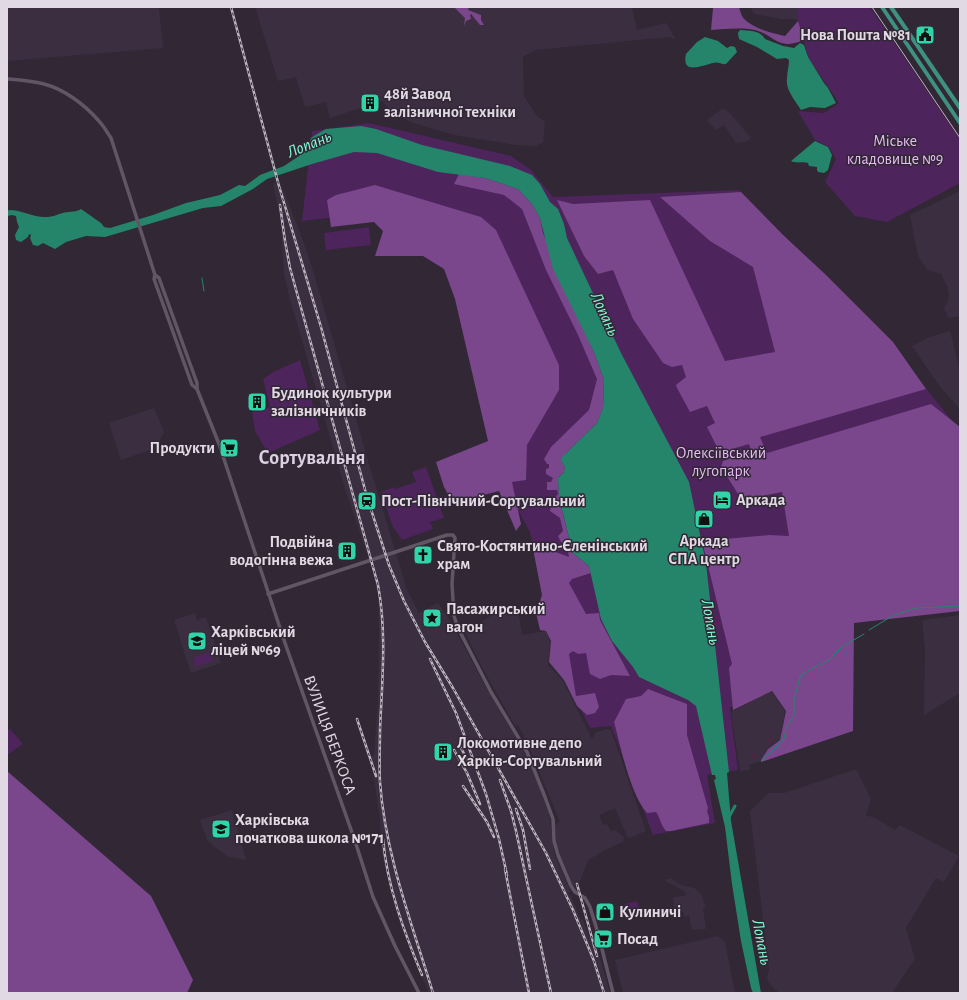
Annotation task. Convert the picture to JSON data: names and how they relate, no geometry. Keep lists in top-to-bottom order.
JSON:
{
  "streets": {
    "street": ["ВУЛИЦЯ БЕРКОСА"]
  },
  "districts": ["Сортувальня"],
  "water": ["Лопань"],
  "parks": ["Міське кладовище №9", "Олексіївський лугопарк"],
  "places": {
    "public building": ["Нова Пошта №81"],
    "building": [
      "48й Завод залізничної техніки",
      "Будинок культури залізничників",
      "Подвійна водогінна вежа",
      "Локомотивне депо Харків-Сортувальний"
    ],
    "supermarket": ["Продукти", "Посад"],
    "hotel": ["Аркада"],
    "station": ["Пост-Північний-Сортувальний"],
    "shop": ["Аркада СПА центр", "Кулиничі"],
    "church": ["Свято-Костянтино-Єленінський храм"],
    "place": ["Пасажирський вагон"],
    "school or university": ["Харківський ліцей №69", "Харківська початкова школа №171"]
  }
}
